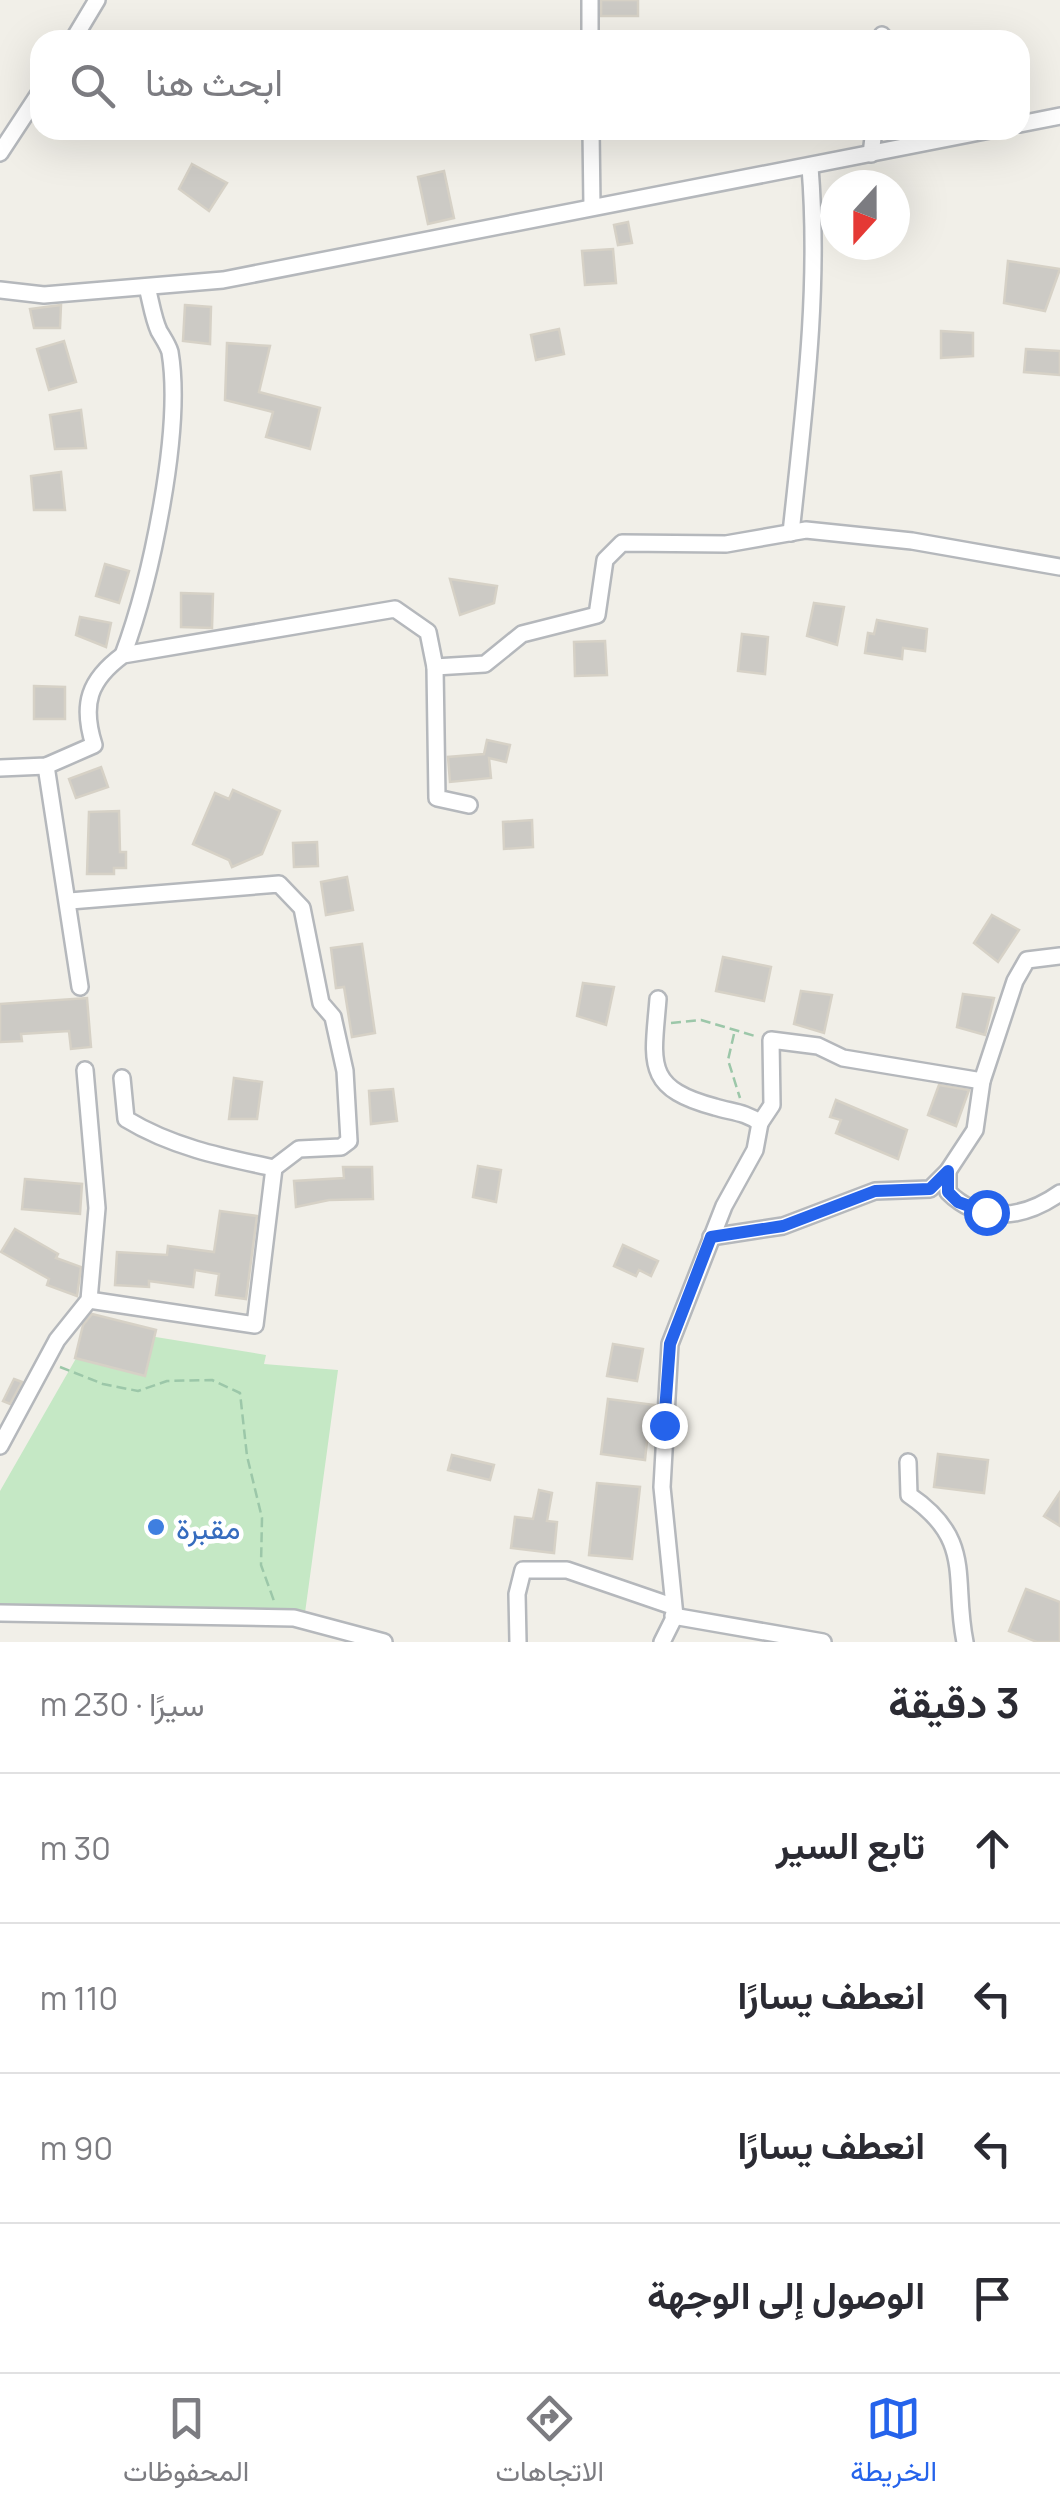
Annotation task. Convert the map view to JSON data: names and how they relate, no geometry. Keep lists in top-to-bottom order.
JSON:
{
  "places": ["مقبرة"],
  "north": "bottom",
  "page": {
    "search": "ابحث هنا",
    "heading": ["3 دقيقة", "سيرًا · 230 m"],
    "list": [
      ["تابع السير", "30 m"],
      ["انعطف يسارًا", "110 m"],
      ["انعطف يسارًا", "90 m"],
      "الوصول إلى الوجهة"
    ],
    "nav": ["الخريطة", "الاتجاهات", "المحفوظات"]
  }
}
